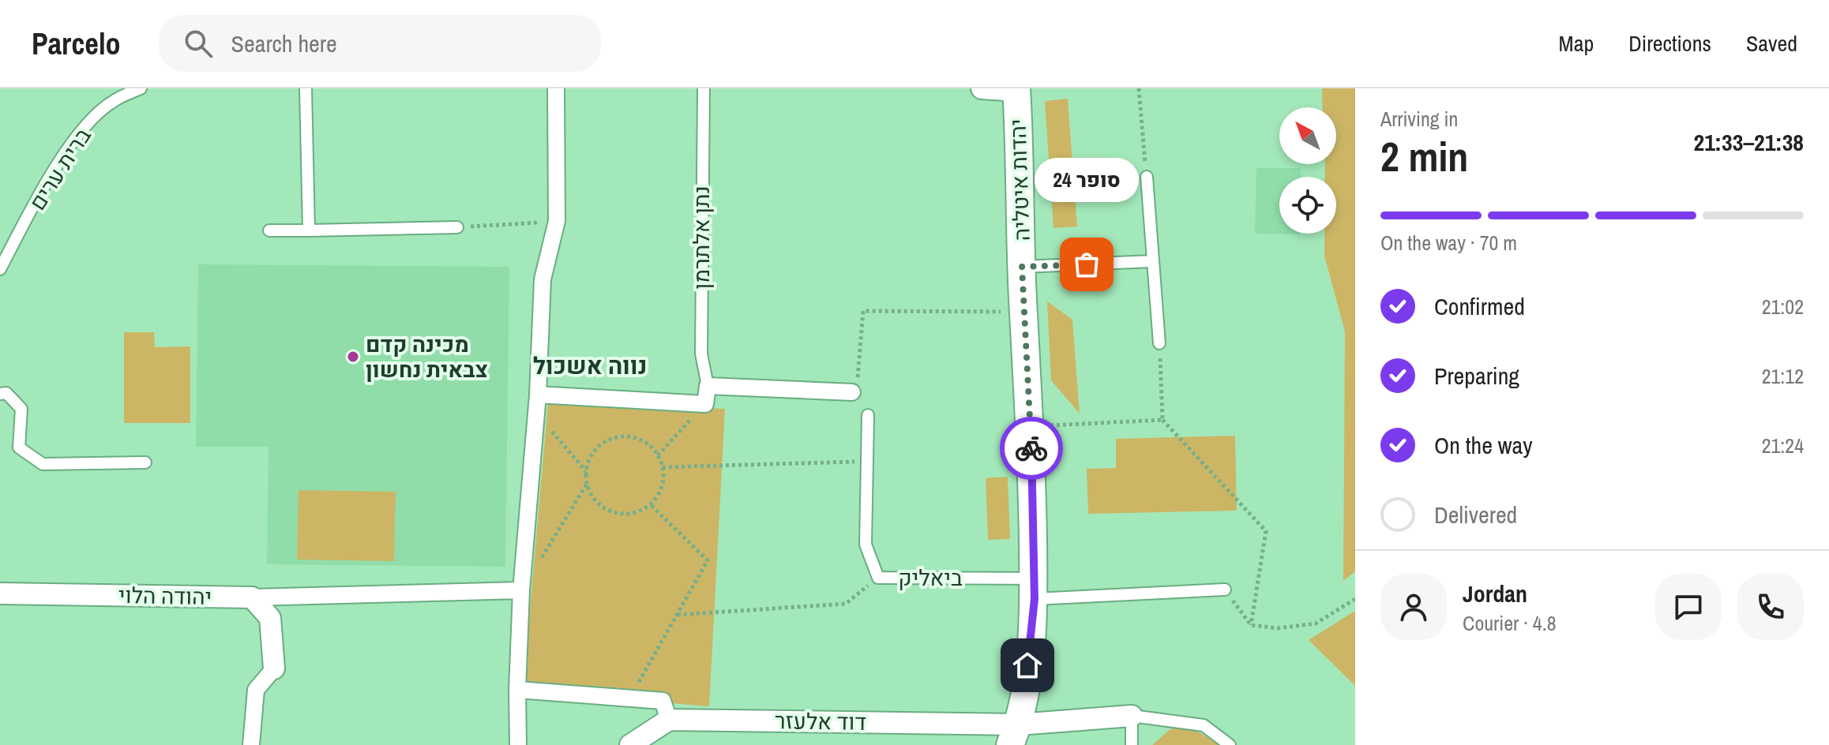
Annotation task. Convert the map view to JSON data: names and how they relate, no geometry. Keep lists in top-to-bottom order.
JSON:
{
  "streets": {
    "street": ["יהדות איטליה", "יהודה הלוי", "דוד אלעזר"],
    "lane": ["ברית ערים", "נתן אלתרמן", "ביאליק"]
  },
  "crossings": [
    ["יהדות איטליה", "ביאליק"],
    ["יהדות איטליה", "דוד אלעזר"]
  ],
  "districts": ["נווה אשכול"],
  "places": ["סופר 24", "מכינה קדם צבאית נחשון"],
  "north": "top left",
  "page": {
    "header": "Parcelo",
    "search": "Search here",
    "nav": ["Map", "Directions", "Saved"],
    "heading": ["2 min", "Arriving in", "21:33–21:38"],
    "panel": ["Jordan", "Courier · 4.8"],
    "bubble": "סופר 24",
    "bar": "On the way · 70 m",
    "list": [
      ["Confirmed", "21:02"],
      ["Preparing", "21:12"],
      ["On the way", "21:24"],
      "Delivered"
    ]
  }
}
